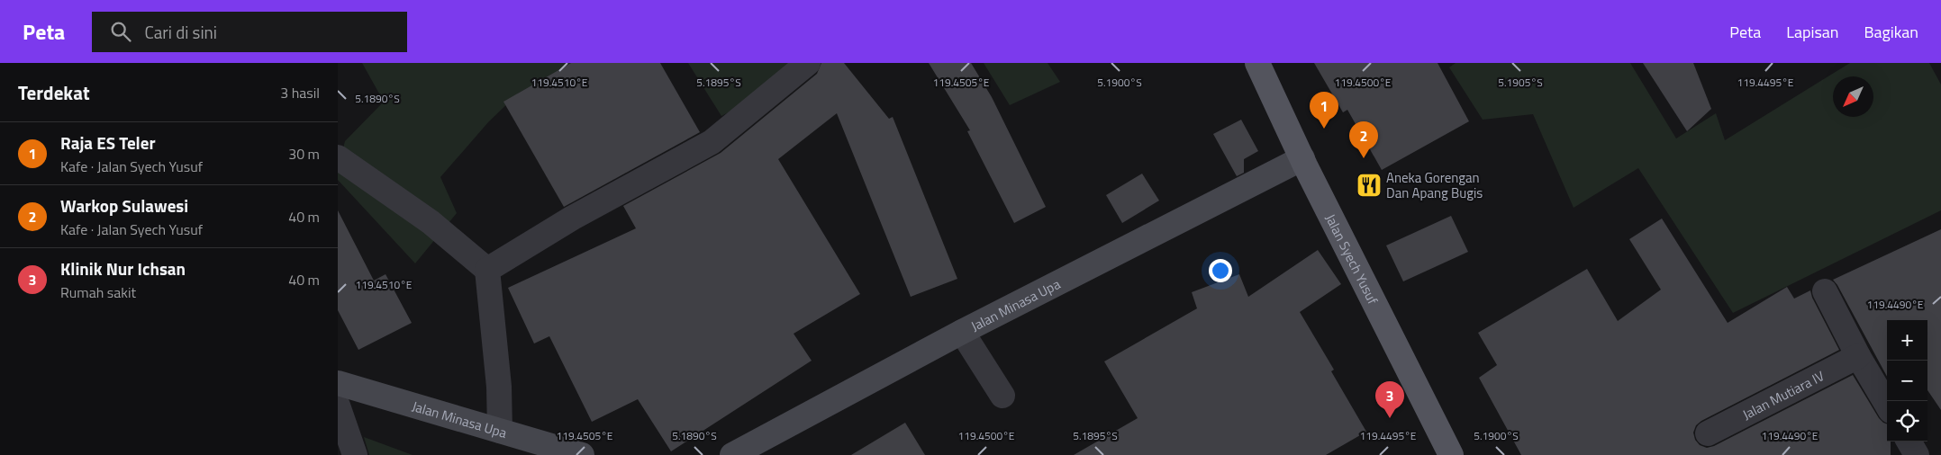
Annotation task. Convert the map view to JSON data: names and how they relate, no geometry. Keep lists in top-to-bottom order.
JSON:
{
  "streets": {
    "main road": ["Jalan Syech Yusuf"],
    "street": ["Jalan Minasa Upa", "Jalan Mutiara IV"]
  },
  "crossings": [
    ["Jalan Syech Yusuf", "Jalan Minasa Upa"]
  ],
  "places": {
    "restaurant": ["Aneka Gorengan Dan Apang Bugis"]
  },
  "north": "bottom left",
  "page": {
    "header": "Peta",
    "search": "Cari di sini",
    "nav": ["Peta", "Lapisan", "Bagikan"],
    "heading": ["Terdekat", "3 hasil"],
    "pins": ["1", "2", "3"],
    "list": [
      {
        "mark": "1",
        "name": "Raja ES Teler",
        "note": "Kafe · Jalan Syech Yusuf",
        "value": "30 m"
      },
      {
        "mark": "2",
        "name": "Warkop Sulawesi",
        "note": "Kafe · Jalan Syech Yusuf",
        "value": "40 m"
      },
      {
        "mark": "3",
        "name": "Klinik Nur Ichsan",
        "note": "Rumah sakit",
        "value": "40 m"
      }
    ],
    "map_buttons": ["+", "−"]
  },
  "coordinates": [
    "119.4510°E",
    "5.1895°S",
    "119.4505°E",
    "5.1900°S",
    "119.4500°E",
    "5.1905°S",
    "119.4495°E",
    "5.1890°S",
    "119.4490°E"
  ]
}
